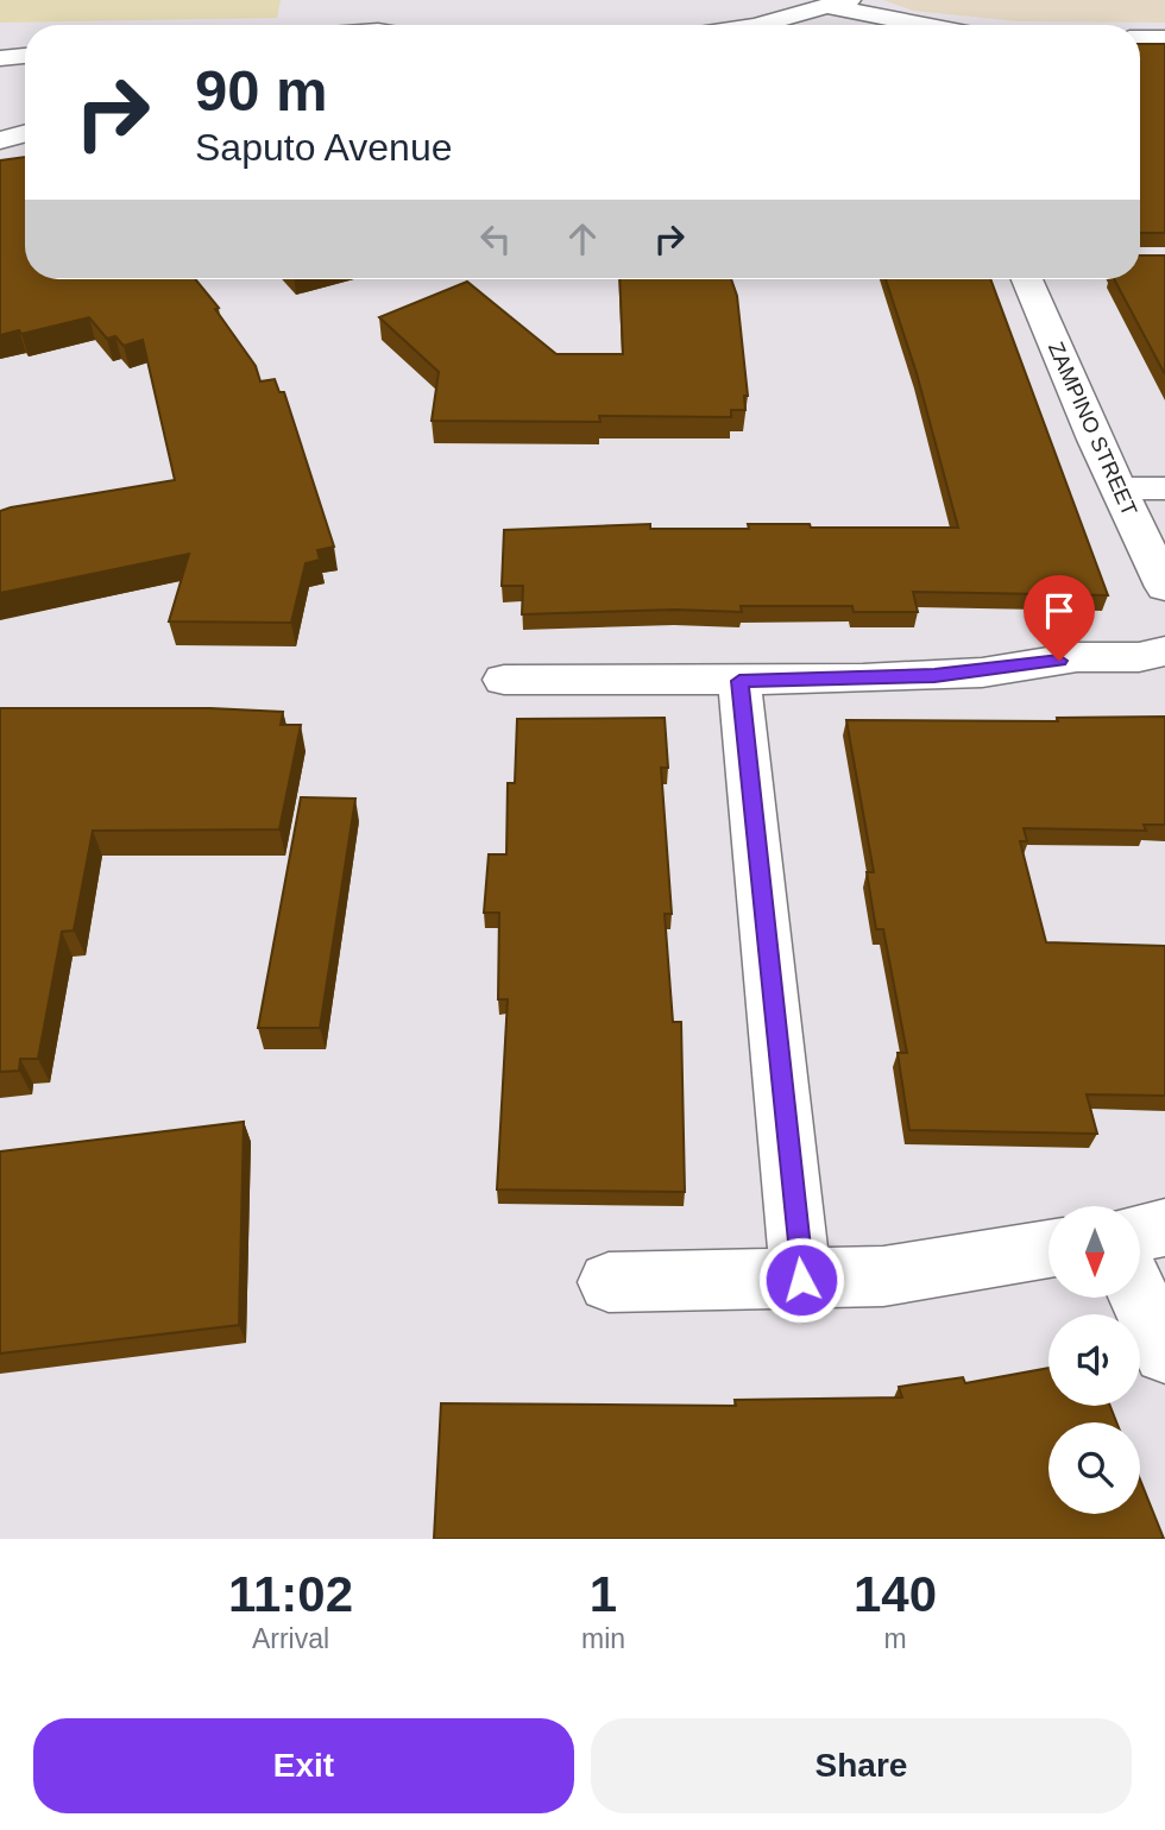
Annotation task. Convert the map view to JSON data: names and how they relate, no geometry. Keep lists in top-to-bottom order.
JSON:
{
  "streets": {
    "street": ["ZAMPINO STREET"]
  },
  "north": "bottom",
  "page": {
    "turn": ["90 m", "Saputo Avenue"],
    "eta": [
      "11:02",
      "Arrival",
      "1",
      "min",
      "140",
      "m"
    ],
    "buttons": ["Exit", "Share"]
  }
}
